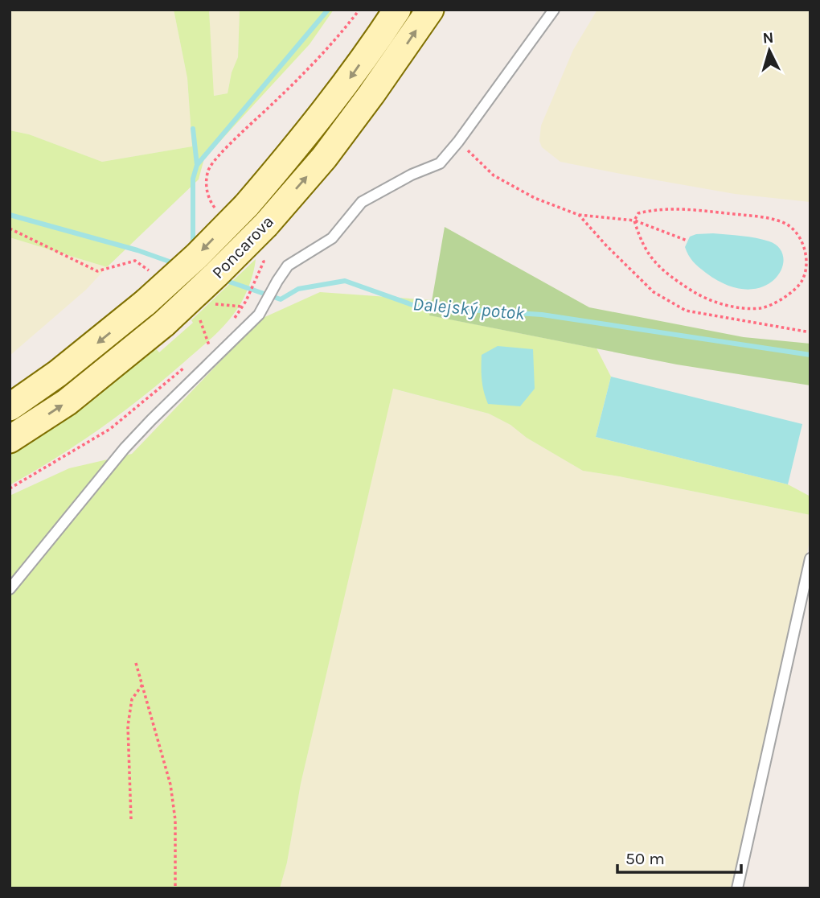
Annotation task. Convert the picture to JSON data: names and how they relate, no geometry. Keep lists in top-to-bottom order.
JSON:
{
  "streets": {
    "main road": ["Poncarova"]
  },
  "water": ["Dalejský potok"],
  "scale_bar": "50 m",
  "north": "top"
}
